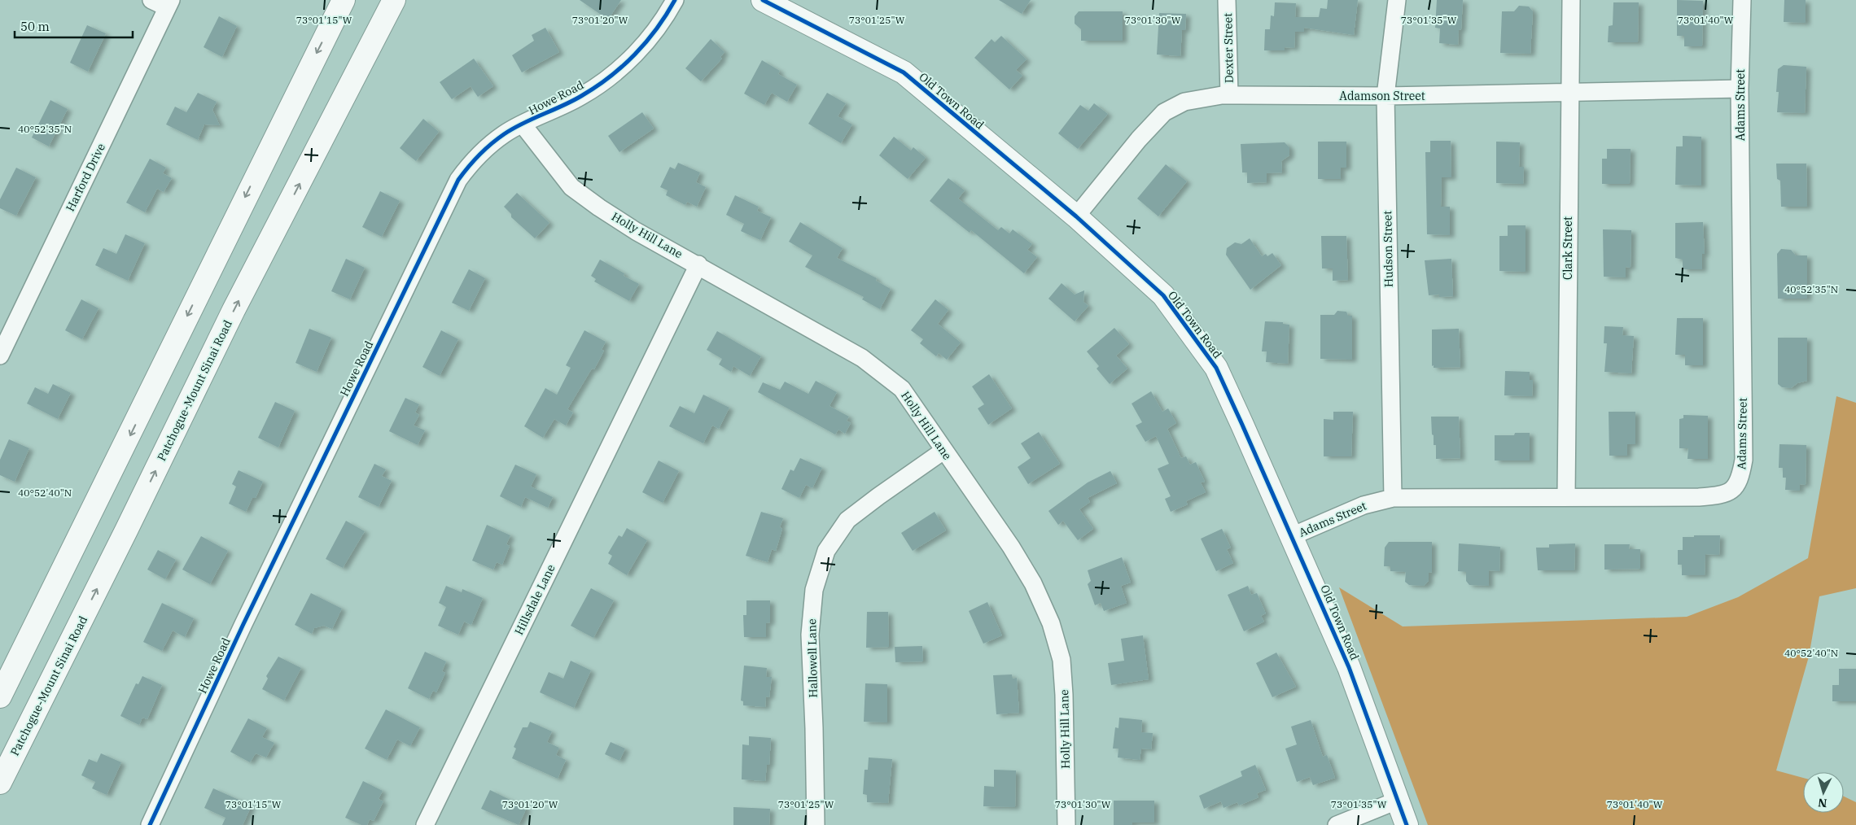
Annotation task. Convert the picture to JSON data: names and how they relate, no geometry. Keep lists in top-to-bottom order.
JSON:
{
  "streets": {
    "main road": ["Old Town Road", "Patchogue-Mount Sinai Road"],
    "street": [
      "Dexter Street",
      "Adamson Street",
      "Howe Road",
      "Adams Street",
      "Harford Drive",
      "Holly Hill Lane",
      "Clark Street",
      "Hudson Street",
      "Hillsdale Lane",
      "Hallowell Lane"
    ]
  },
  "crossings": [
    ["Dexter Street", "Adamson Street"],
    ["Adamson Street", "Old Town Road"],
    ["Adamson Street", "Adams Street"],
    ["Adamson Street", "Clark Street"],
    ["Adamson Street", "Hudson Street"],
    ["Howe Road", "Holly Hill Lane"],
    ["Old Town Road", "Adams Street"],
    ["Adams Street", "Clark Street"],
    ["Adams Street", "Hudson Street"],
    ["Holly Hill Lane", "Hillsdale Lane"],
    ["Holly Hill Lane", "Hallowell Lane"]
  ],
  "scale_bar": "50 m",
  "north": "bottom",
  "coordinates": [
    "73°01'15\"W",
    "73°01'20\"W",
    "73°01'25\"W",
    "73°01'30\"W",
    "73°01'35\"W",
    "73°01'40\"W",
    "40°52'35\"N",
    "40°52'40\"N"
  ]
}
